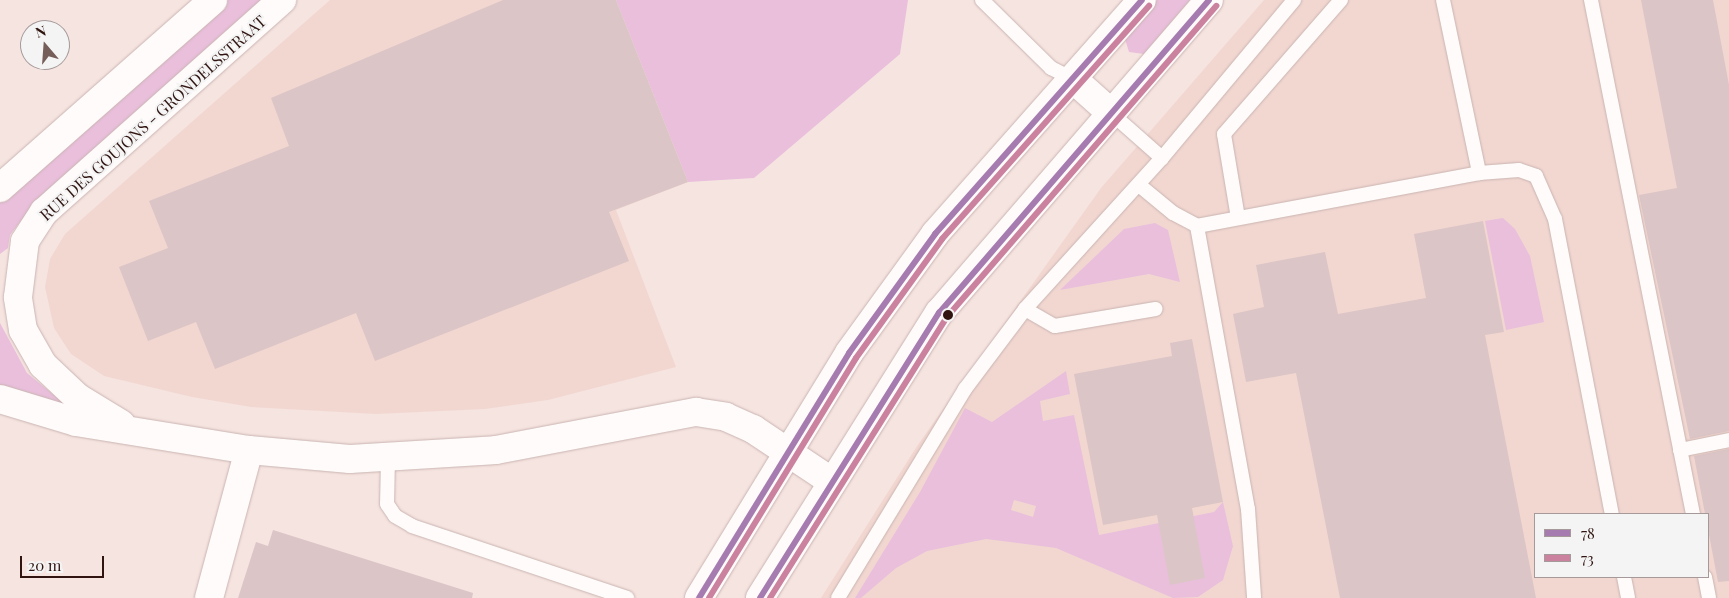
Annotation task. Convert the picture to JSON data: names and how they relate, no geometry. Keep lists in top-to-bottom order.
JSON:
{
  "streets": {
    "street": ["RUE DES GOUJONS - GRONDELSSTRAAT"]
  },
  "lines": ["transit line 78", "transit line 73"],
  "legend": ["78", "73"],
  "scale_bar": "20 m",
  "north": "top"
}
